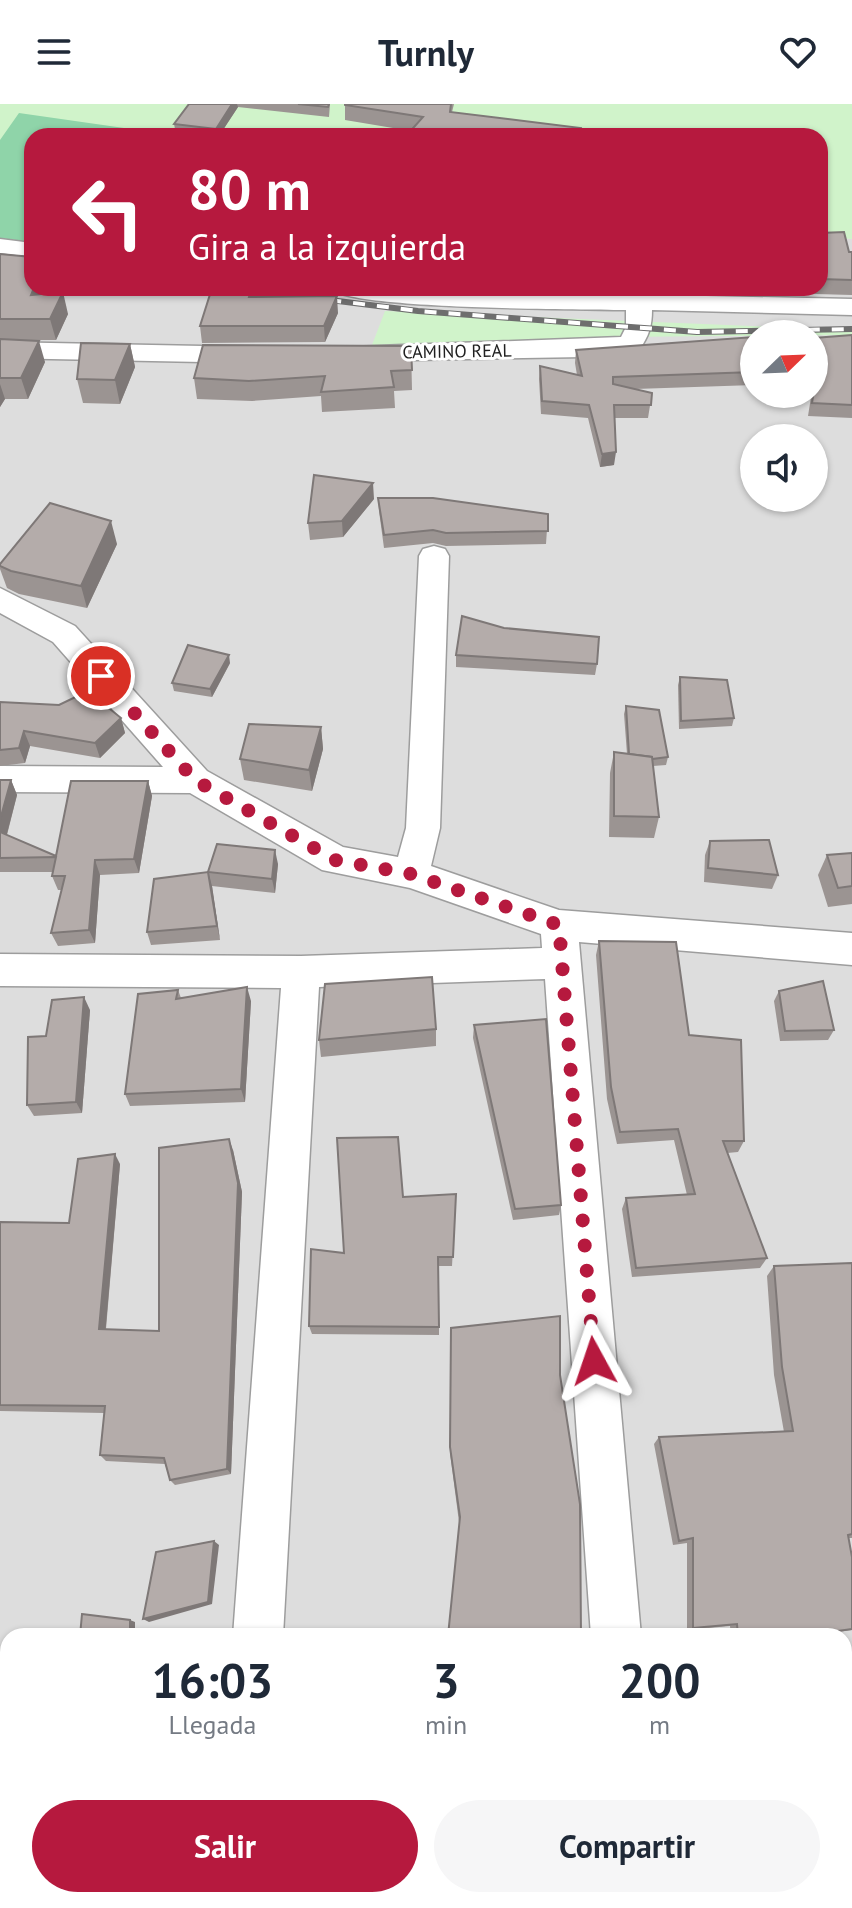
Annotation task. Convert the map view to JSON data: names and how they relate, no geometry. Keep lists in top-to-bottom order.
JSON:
{
  "streets": {
    "street": ["CAMINO REAL"]
  },
  "north": "top right",
  "page": {
    "header": "Turnly",
    "turn": ["80 m", "Gira a la izquierda"],
    "eta": [
      "16:03",
      "Llegada",
      "3",
      "min",
      "200",
      "m"
    ],
    "buttons": ["Salir", "Compartir"]
  }
}
